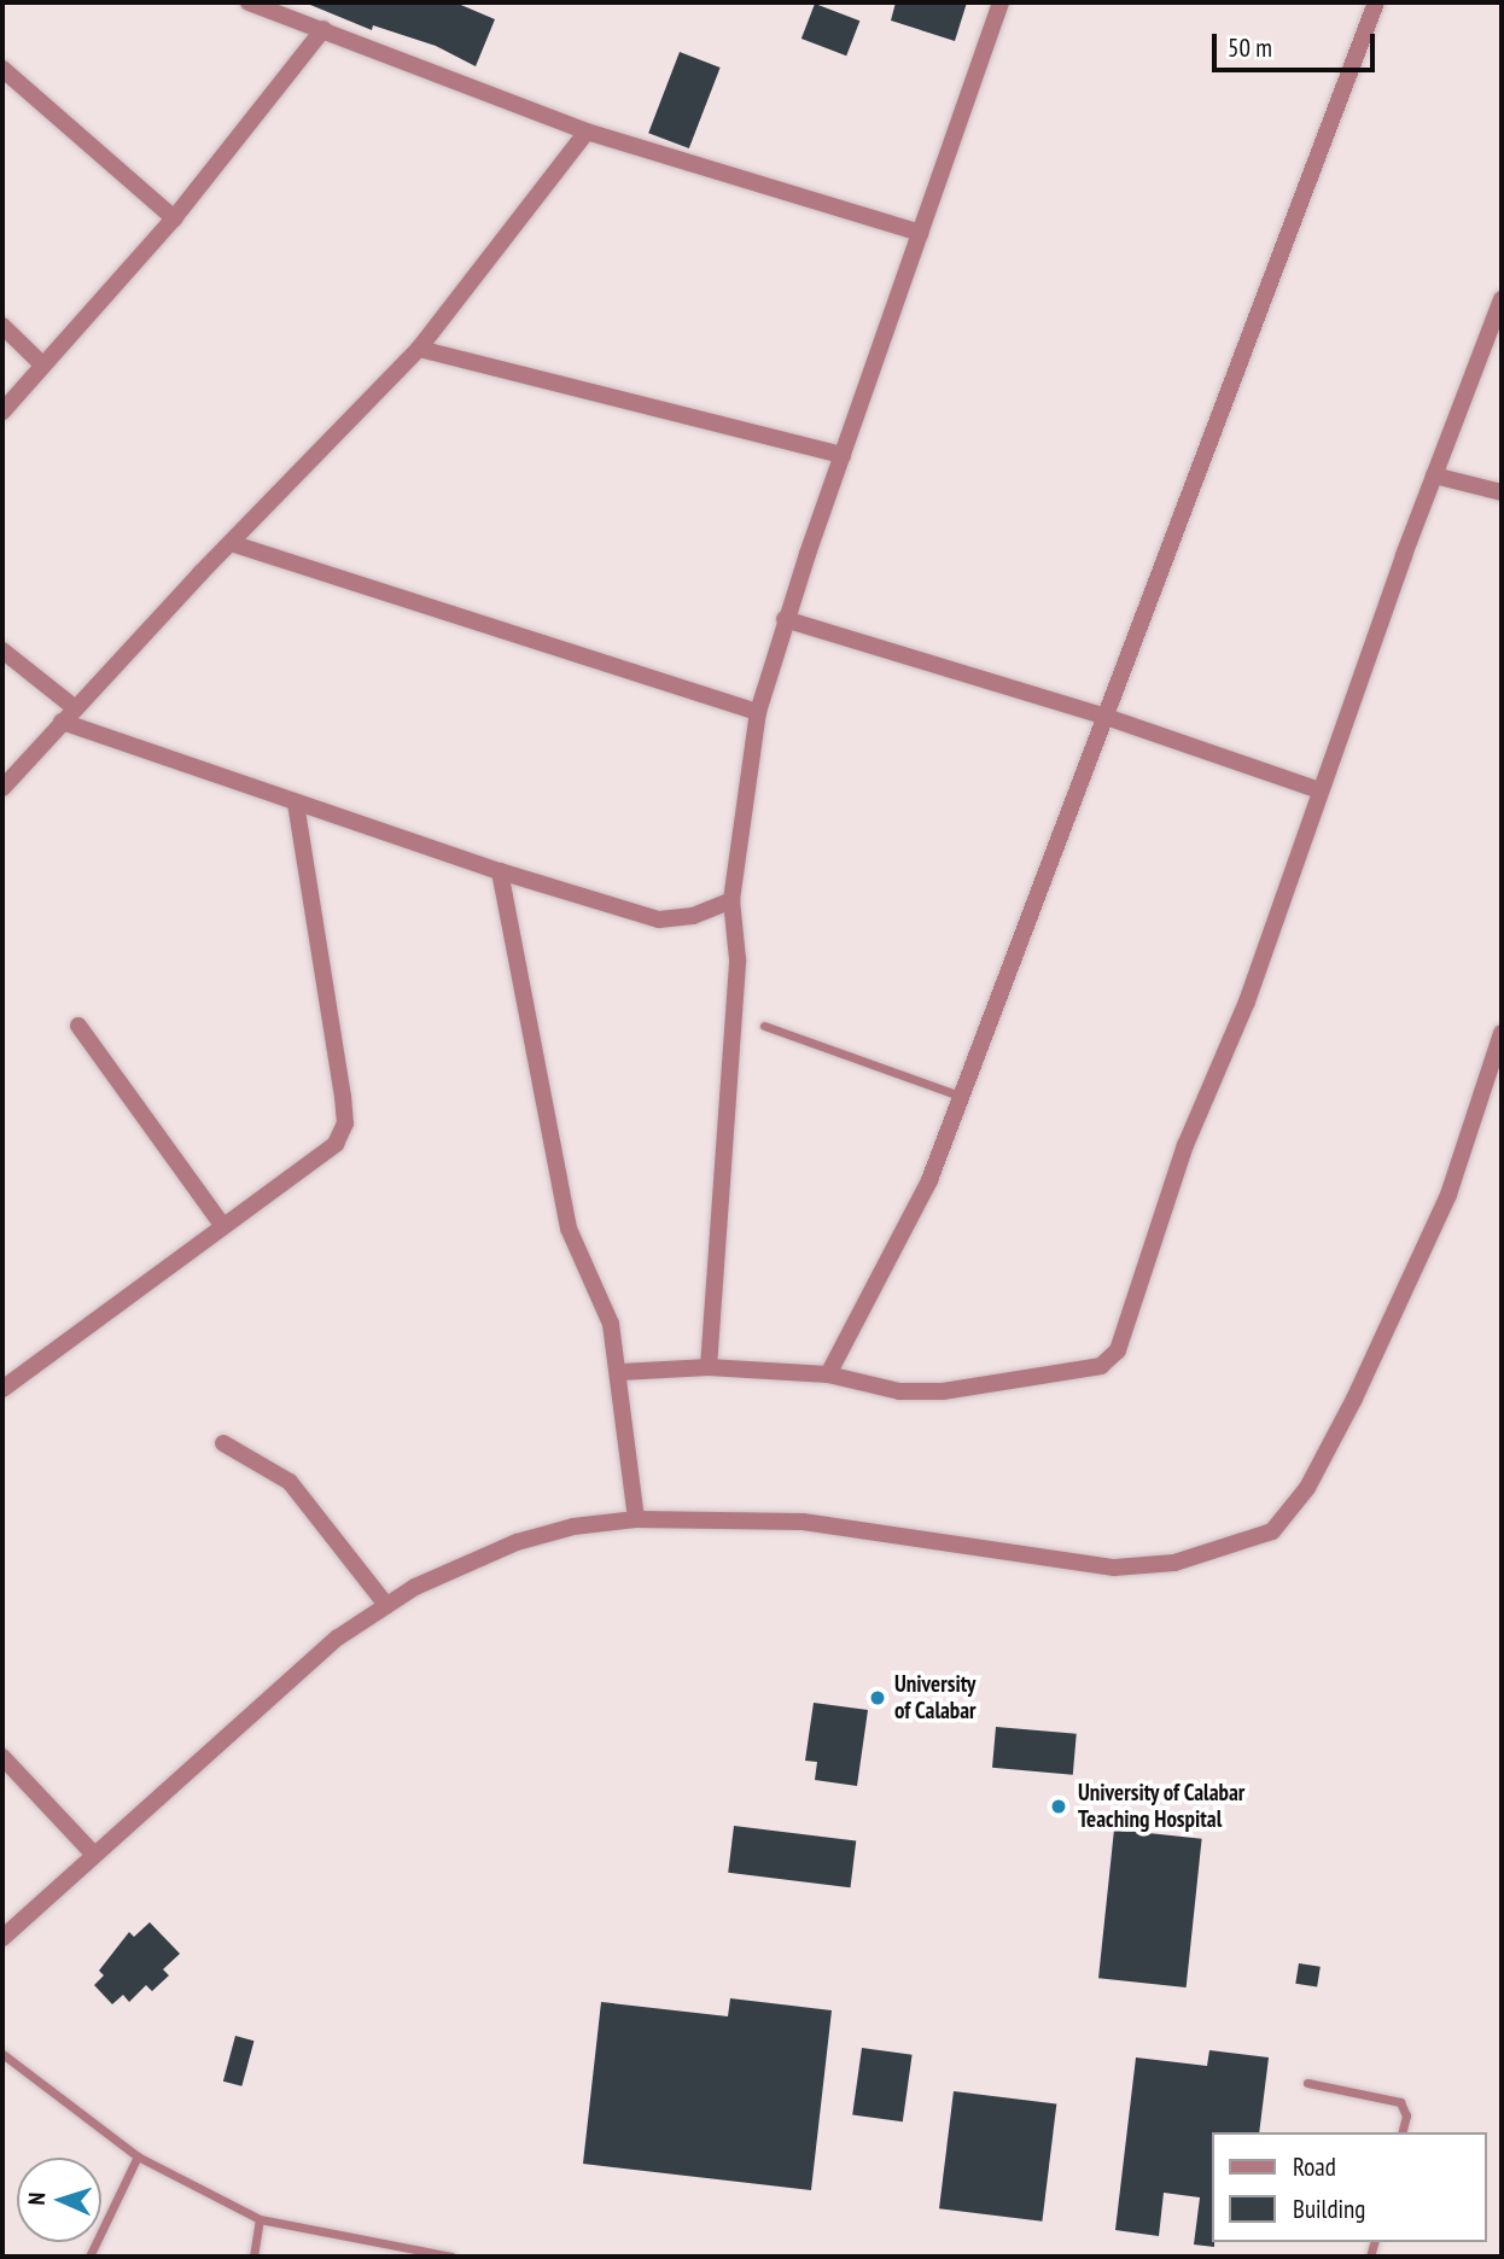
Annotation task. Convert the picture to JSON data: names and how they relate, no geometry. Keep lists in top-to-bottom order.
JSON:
{
  "places": ["University of Calabar", "University of Calabar Teaching Hospital"],
  "legend": ["Road", "Building"],
  "scale_bar": "50 m",
  "north": "left"
}
